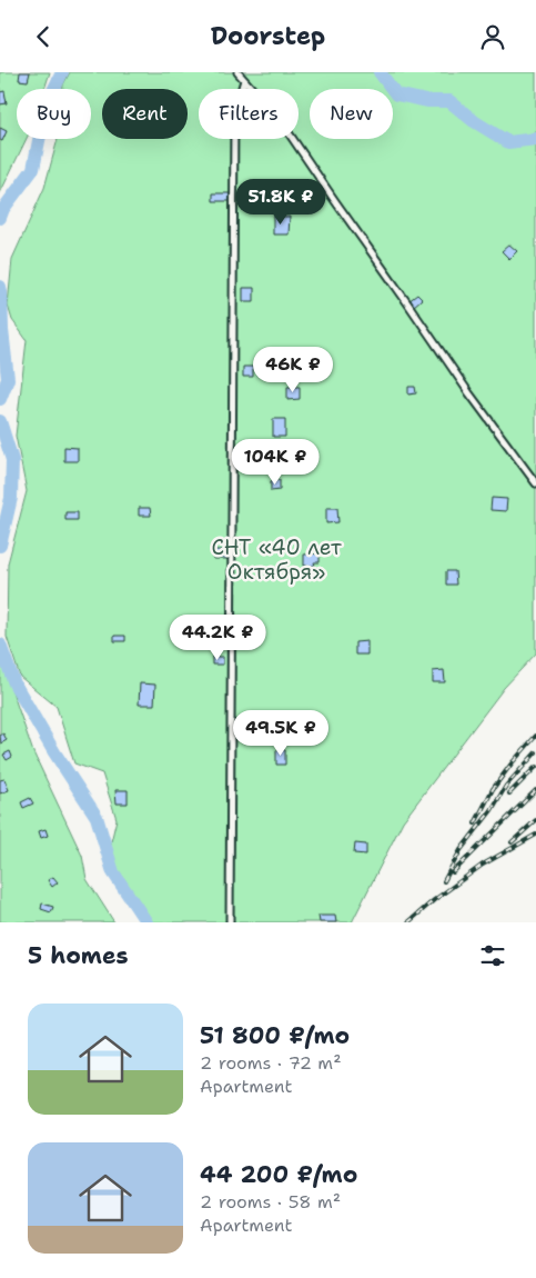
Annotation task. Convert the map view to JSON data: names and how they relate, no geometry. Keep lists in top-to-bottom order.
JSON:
{
  "parks": ["СНТ «40 лет Октября»"],
  "page": {
    "header": "Doorstep",
    "chip": [
      "Buy",
      "Rent",
      "Filters",
      "New"
    ],
    "price": [
      "51.8K ₽",
      "46K ₽",
      "104K ₽",
      "44.2K ₽",
      "49.5K ₽"
    ],
    "heading": "5 homes",
    "list": [
      {
        "name": "51 800 ₽/mo",
        "note": "2 rooms · 72 m² · Apartment"
      },
      {
        "name": "44 200 ₽/mo",
        "note": "2 rooms · 58 m² · Apartment"
      }
    ]
  }
}
